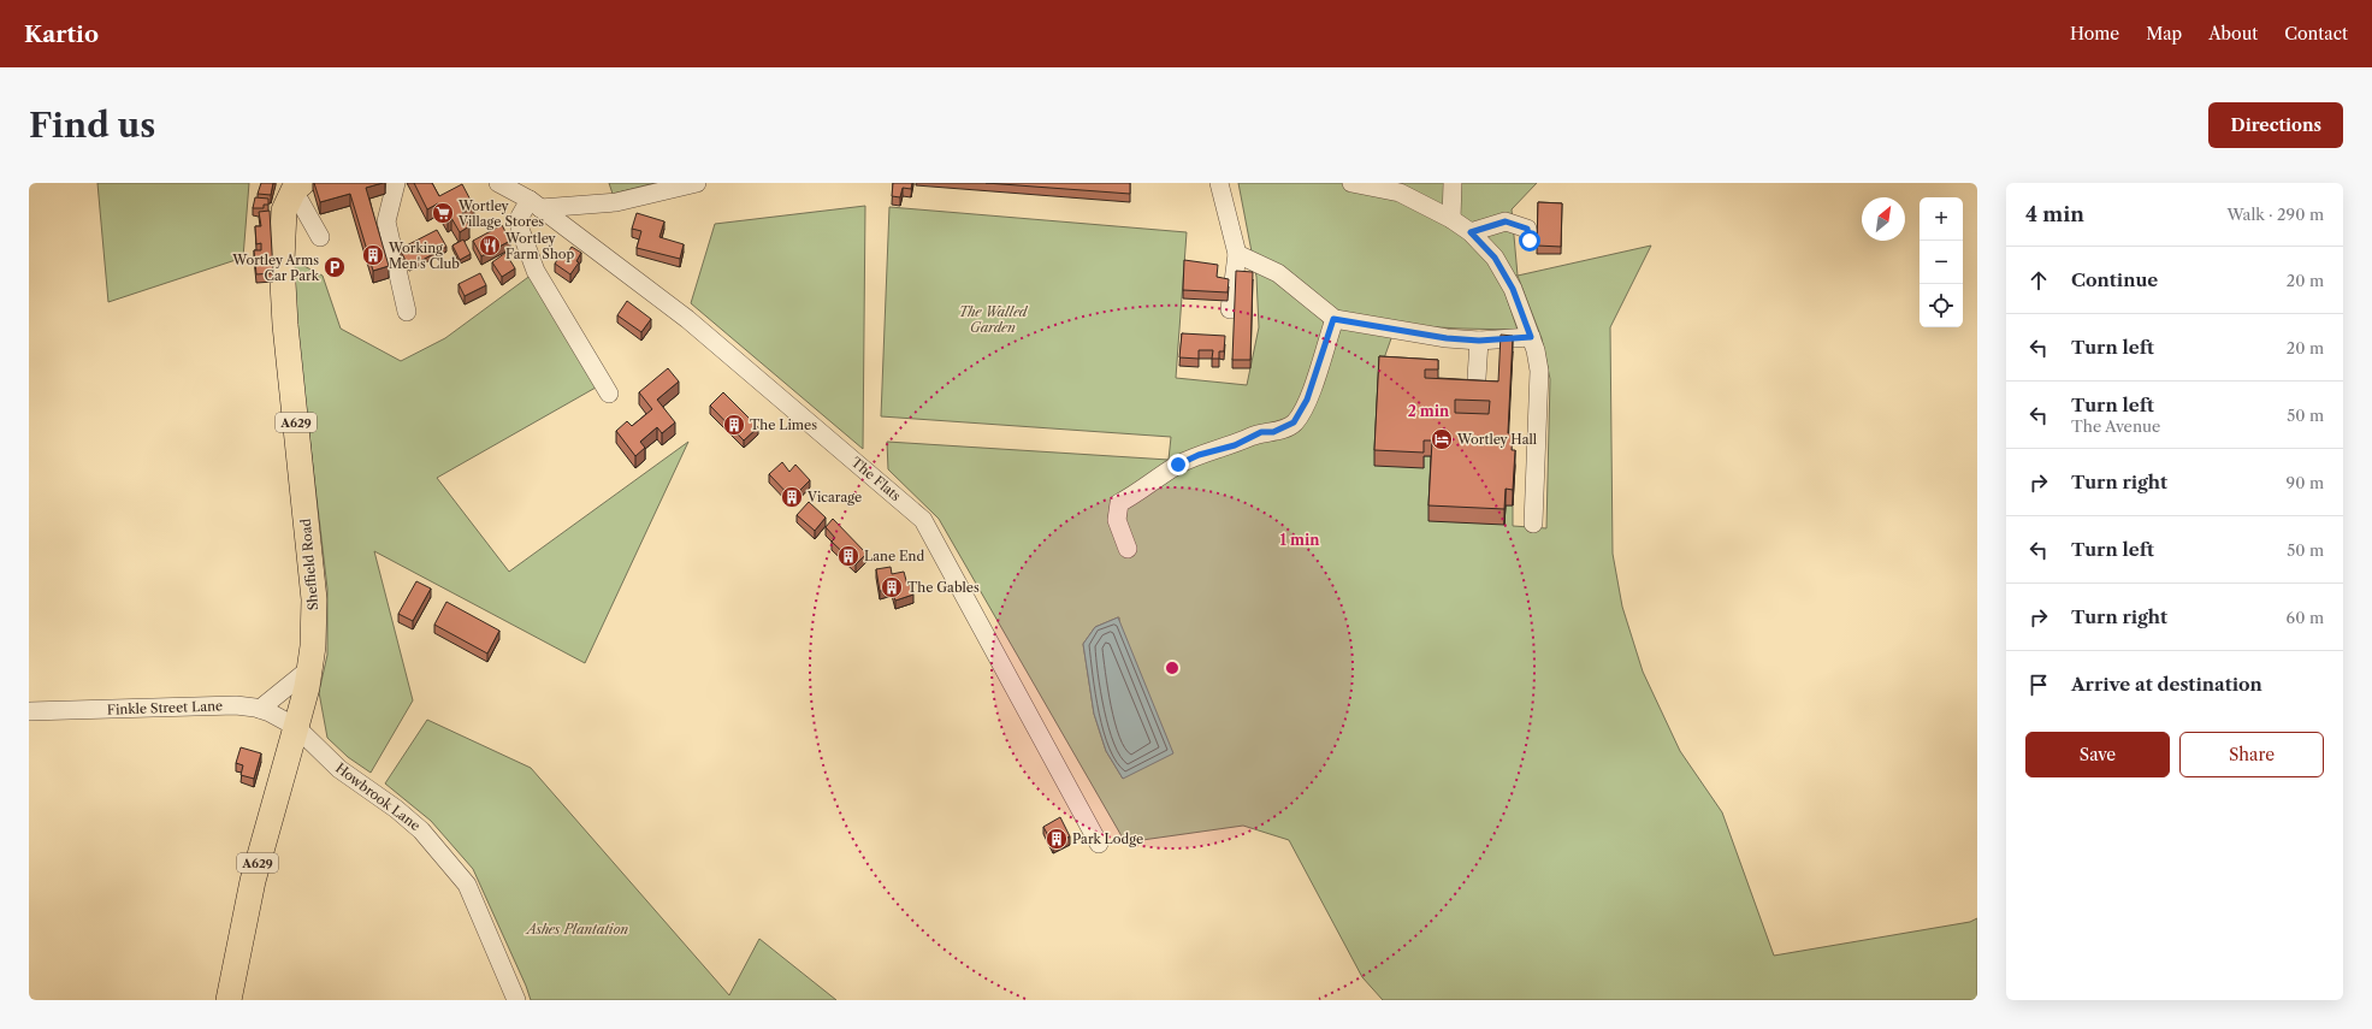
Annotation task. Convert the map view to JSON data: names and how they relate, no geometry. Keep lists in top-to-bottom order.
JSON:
{
  "streets": {
    "highway": ["A629", "Sheffield Road"],
    "street": ["The Flats", "Finkle Street Lane", "Howbrook Lane"]
  },
  "crossings": [
    ["Sheffield Road", "Finkle Street Lane"],
    ["Sheffield Road", "Howbrook Lane"],
    ["Finkle Street Lane", "Howbrook Lane"]
  ],
  "parks": ["The Walled Garden", "Ashes Plantation"],
  "places": {
    "supermarket": ["Wortley Village Stores"],
    "restaurant": ["Wortley Farm Shop"],
    "building": [
      "Working Men's Club",
      "The Limes",
      "Vicarage",
      "Lane End",
      "The Gables",
      "Park Lodge"
    ],
    "parking": ["Wortley Arms Car Park"],
    "hotel": ["Wortley Hall"]
  },
  "north": "top right",
  "page": {
    "header": "Kartio",
    "nav": [
      "Home",
      "Map",
      "About",
      "Contact"
    ],
    "buttons": [
      "Directions",
      ["Save", "Share"]
    ],
    "title": "Find us",
    "heading": ["4 min", "Walk · 290 m"],
    "map_buttons": ["+", "−"],
    "list": [
      ["Continue", "20 m"],
      ["Turn left", "20 m"],
      ["Turn left", "The Avenue", "50 m"],
      ["Turn right", "90 m"],
      ["Turn left", "50 m"],
      ["Turn right", "60 m"],
      "Arrive at destination"
    ]
  },
  "rings": ["2 min", "1 min"]
}
